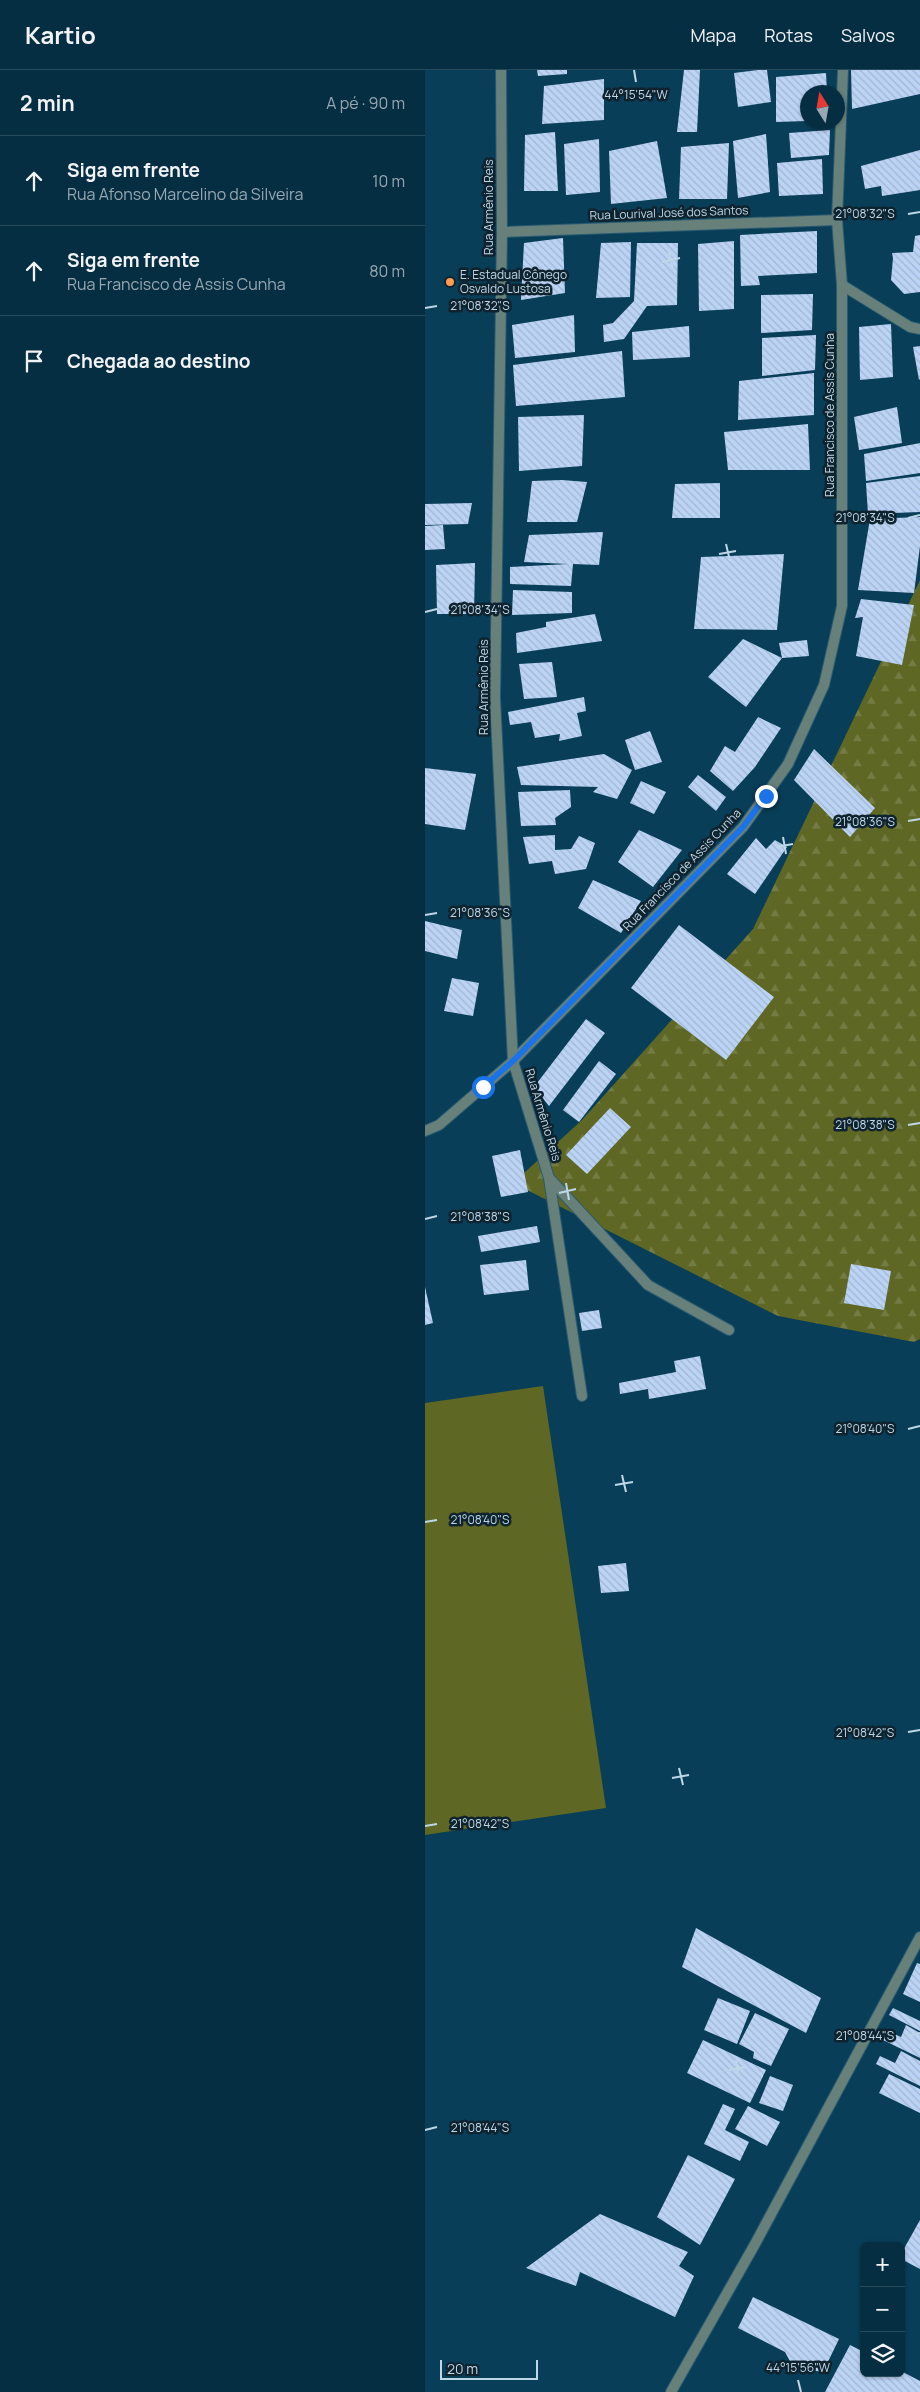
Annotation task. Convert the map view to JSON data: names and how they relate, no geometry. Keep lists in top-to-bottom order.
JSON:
{
  "streets": {
    "street": ["Rua Armênio Reis", "Rua Lourival José dos Santos", "Rua Francisco de Assis Cunha"]
  },
  "crossings": [
    ["Rua Armênio Reis", "Rua Lourival José dos Santos"],
    ["Rua Armênio Reis", "Rua Francisco de Assis Cunha"],
    ["Rua Lourival José dos Santos", "Rua Francisco de Assis Cunha"]
  ],
  "places": ["E. Estadual Cônego Osvaldo Lustosa"],
  "scale_bar": "20 m",
  "north": "top",
  "page": {
    "header": "Kartio",
    "nav": ["Mapa", "Rotas", "Salvos"],
    "heading": ["2 min", "A pé · 90 m"],
    "list": [
      ["Siga em frente", "Rua Afonso Marcelino da Silveira", "10 m"],
      ["Siga em frente", "Rua Francisco de Assis Cunha", "80 m"],
      "Chegada ao destino"
    ],
    "map_buttons": ["+", "−"],
    "scale": "20 m"
  },
  "coordinates": [
    "44°15'54\"W",
    "21°08'32\"S",
    "21°08'34\"S",
    "21°08'36\"S",
    "21°08'38\"S",
    "21°08'40\"S",
    "21°08'42\"S",
    "21°08'44\"S",
    "44°15'56\"W"
  ]
}
